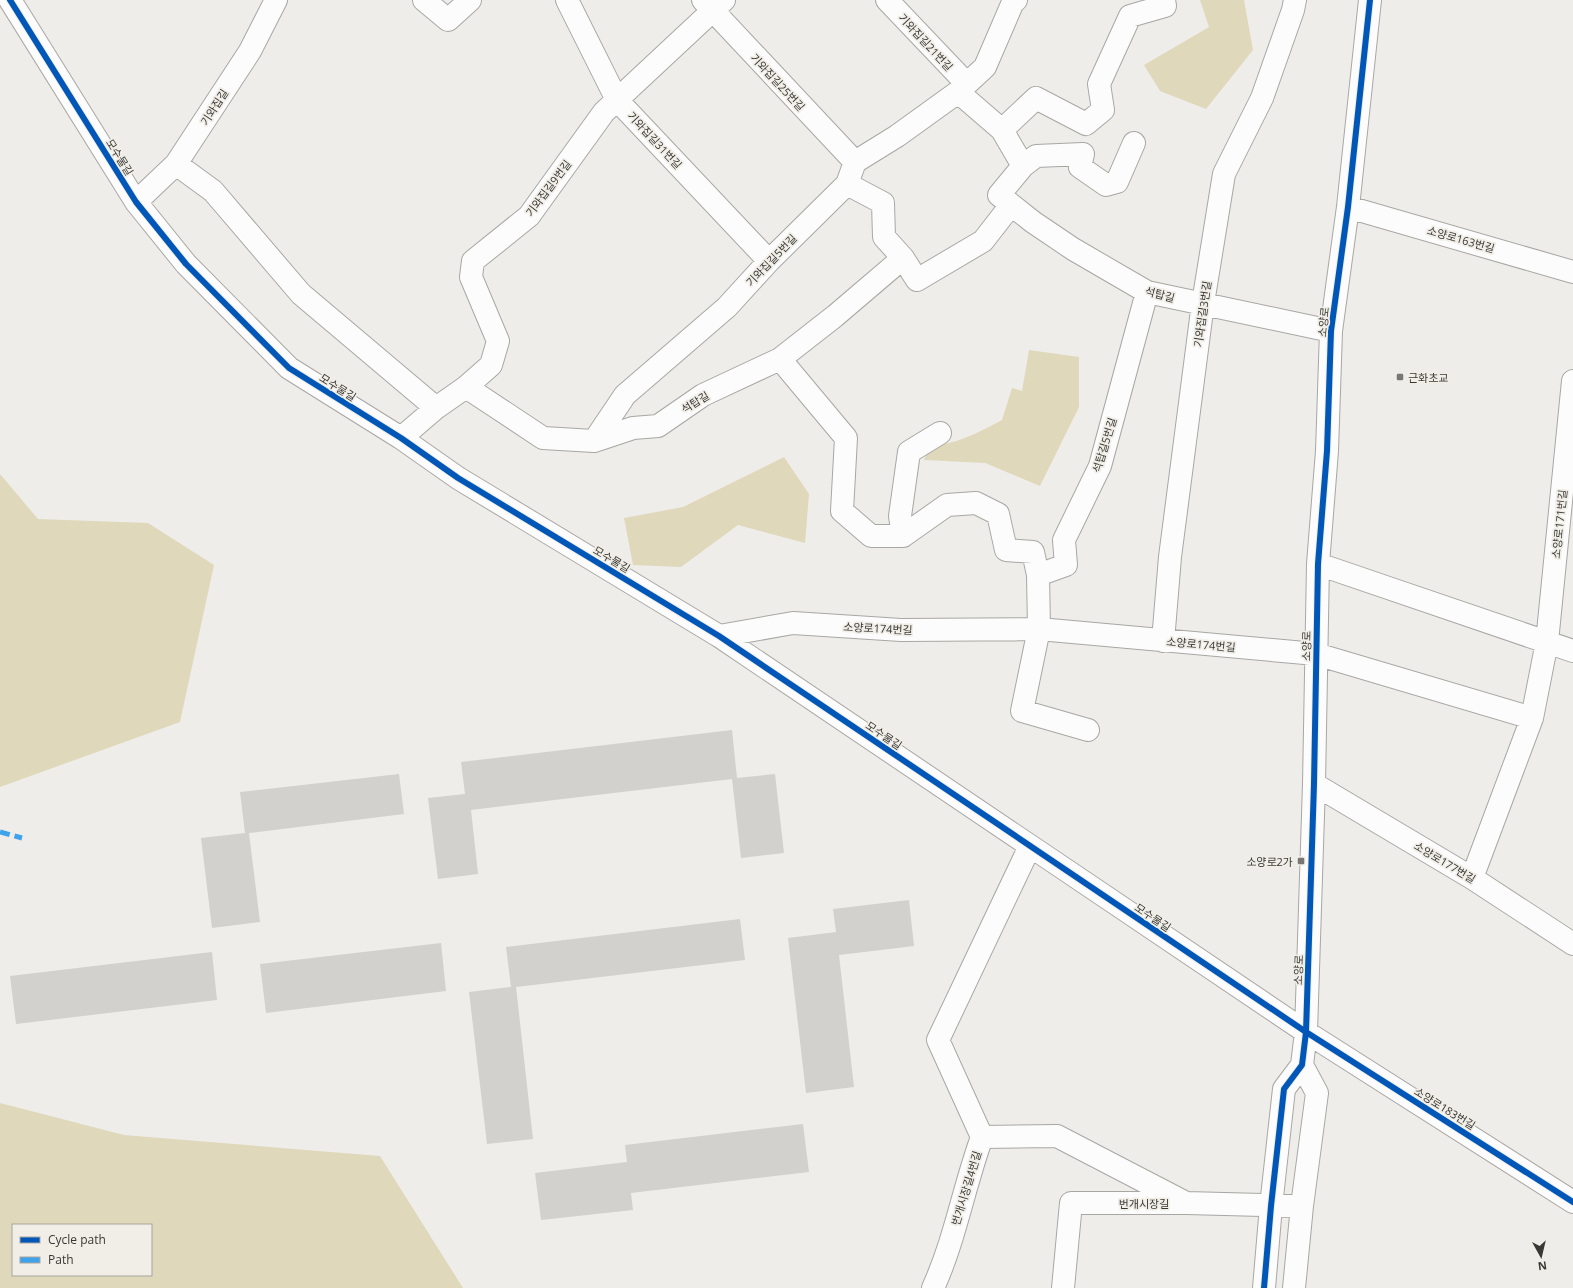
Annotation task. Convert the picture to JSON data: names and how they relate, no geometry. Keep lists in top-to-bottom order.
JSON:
{
  "streets": {
    "street": [
      "기와집길21번길",
      "기와집길25번길",
      "기와집길",
      "기와집길31번길",
      "모수물길",
      "기와집길9번길",
      "소양로163번길",
      "기와집길5번길",
      "석탑길",
      "기와집길3번길",
      "소양로",
      "석탑길5번길",
      "소양로171번길",
      "소양로174번길",
      "소양로177번길",
      "소양로183번길",
      "번개시장길4번길",
      "번개시장길"
    ]
  },
  "crossings": [
    ["기와집길25번길", "기와집길9번길"],
    ["기와집길25번길", "기와집길5번길"],
    ["기와집길", "모수물길"],
    ["기와집길31번길", "기와집길9번길"],
    ["기와집길31번길", "기와집길5번길"],
    ["모수물길", "기와집길9번길"],
    ["모수물길", "소양로"],
    ["모수물길", "소양로174번길"],
    ["모수물길", "소양로183번길"],
    ["기와집길9번길", "석탑길"],
    ["소양로163번길", "소양로"],
    ["기와집길5번길", "석탑길"],
    ["석탑길", "기와집길3번길"],
    ["석탑길", "소양로"],
    ["석탑길", "석탑길5번길"],
    ["기와집길3번길", "소양로174번길"],
    ["소양로", "소양로174번길"],
    ["소양로", "소양로177번길"],
    ["소양로", "소양로183번길"],
    ["소양로", "번개시장길"],
    ["소양로171번길", "소양로174번길"],
    ["소양로171번길", "소양로177번길"],
    ["번개시장길4번길", "번개시장길"]
  ],
  "places": {
    "transit": ["근화초교", "소양로2가"]
  },
  "legend": ["Cycle path", "Path"],
  "north": "bottom"
}
